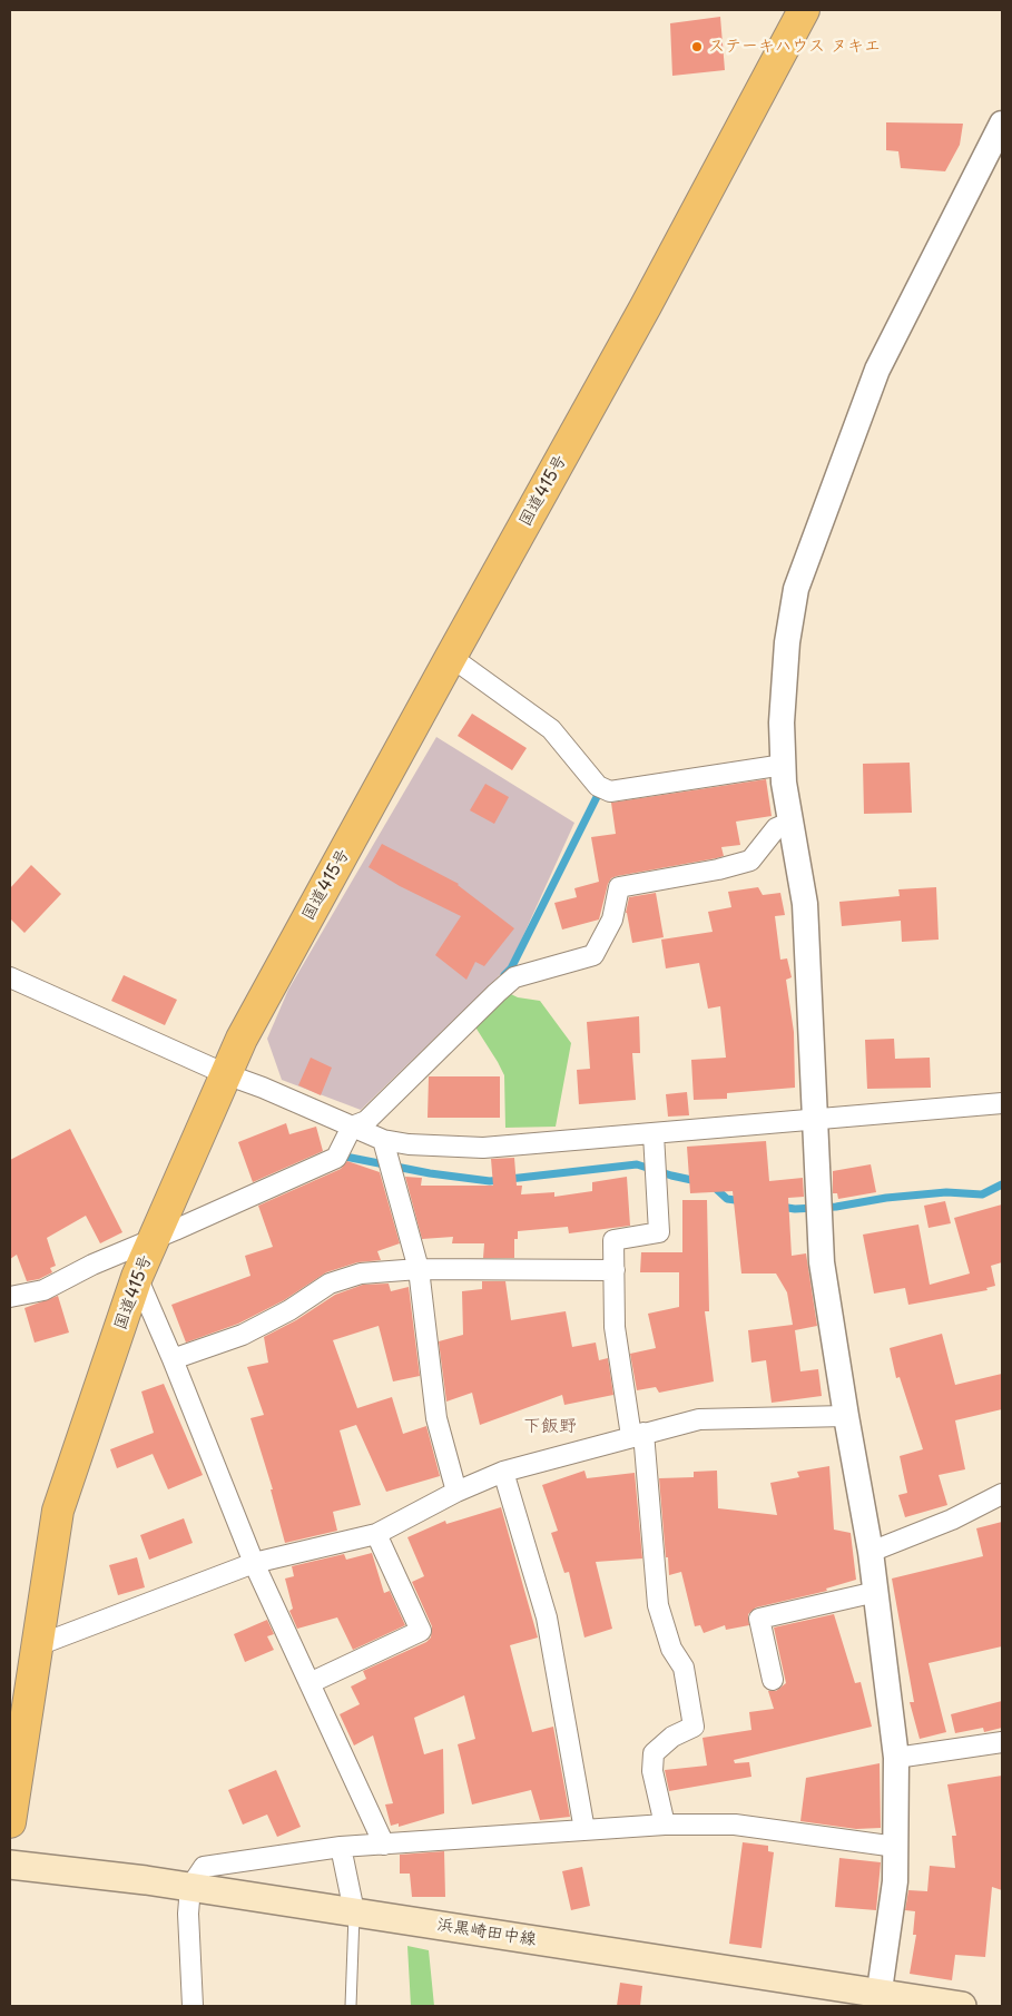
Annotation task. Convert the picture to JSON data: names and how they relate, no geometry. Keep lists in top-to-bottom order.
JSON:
{
  "streets": {
    "highway": ["国道415号"],
    "main road": ["浜黒崎田中線"]
  },
  "districts": ["下飯野"],
  "places": ["ステーキハウス ヌキエ"]
}
